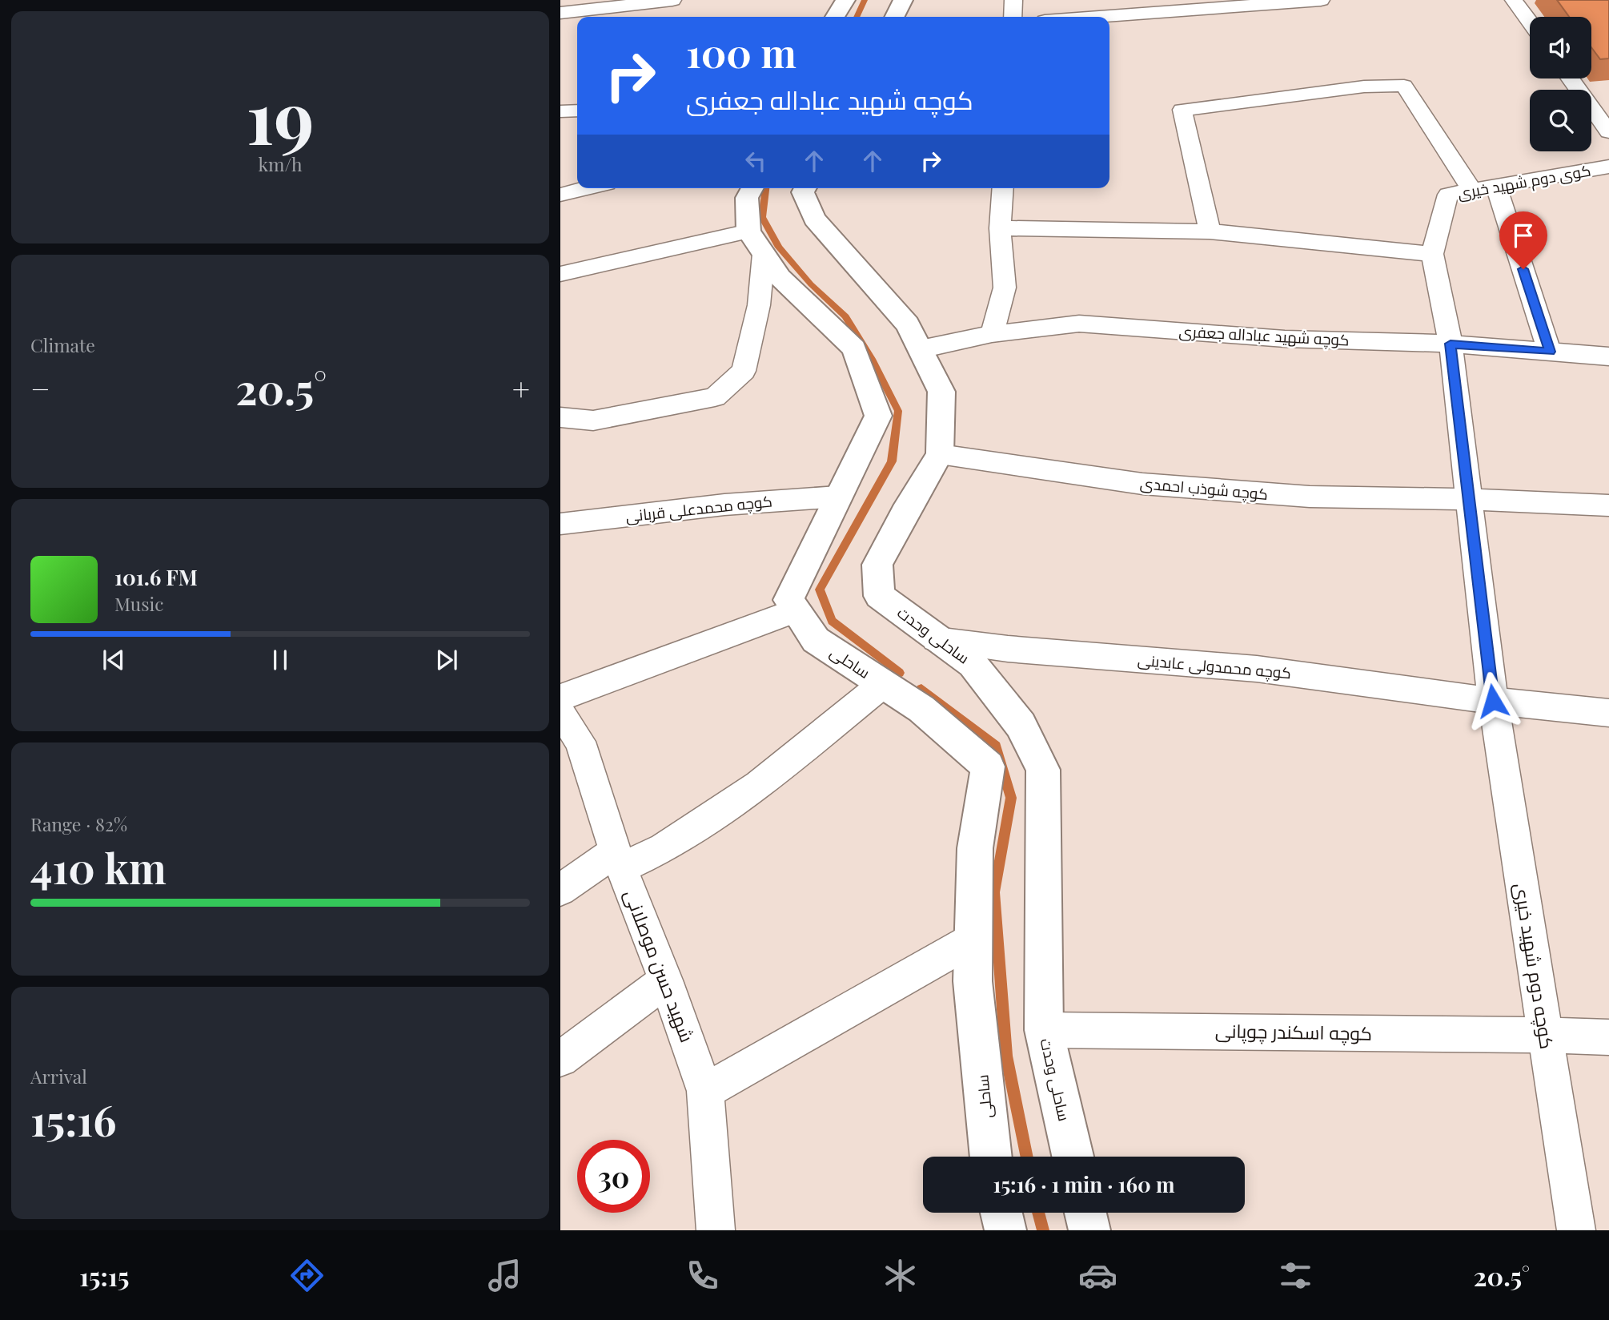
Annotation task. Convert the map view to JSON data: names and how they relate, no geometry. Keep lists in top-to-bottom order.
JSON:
{
  "streets": {
    "street": [
      "کوی دوم شهید خیری",
      "کوچه شهید عباداله جعفری",
      "کوچه شوذب احمدی",
      "کوچه محمدعلی قربانی",
      "ساحلی وحدت",
      "ساحلی",
      "کوچه محمدولی عابدینی",
      "شهید حسن موصلانی",
      "کوچه دوم شهید خیری",
      "کوچه اسکندر چوپانی"
    ]
  },
  "crossings": [
    ["کوی دوم شهید خیری", "کوچه شهید عباداله جعفری"],
    ["کوی دوم شهید خیری", "کوچه شوذب احمدی"],
    ["کوی دوم شهید خیری", "کوچه محمدولی عابدینی"],
    ["کوی دوم شهید خیری", "کوچه دوم شهید خیری"],
    ["کوچه شهید عباداله جعفری", "ساحلی وحدت"],
    ["کوچه شوذب احمدی", "ساحلی وحدت"],
    ["ساحلی وحدت", "کوچه محمدولی عابدینی"],
    ["ساحلی وحدت", "کوچه اسکندر چوپانی"],
    ["کوچه محمدولی عابدینی", "کوچه دوم شهید خیری"],
    ["کوچه دوم شهید خیری", "کوچه اسکندر چوپانی"]
  ],
  "page": {
    "tile": [
      ["19", "km/h"],
      "Climate",
      ["Range · 82%", "410 km"],
      ["Arrival", "15:16"]
    ],
    "turn": ["100 m", "کوچه شهید عباداله جعفری"],
    "heat": ["−", "20.5°", "+"],
    "song": ["101.6 FM", "Music"],
    "limit": "30",
    "trip": "15:16 · 1 min · 160 m",
    "tabs": ["15:15", "20.5°"]
  }
}
